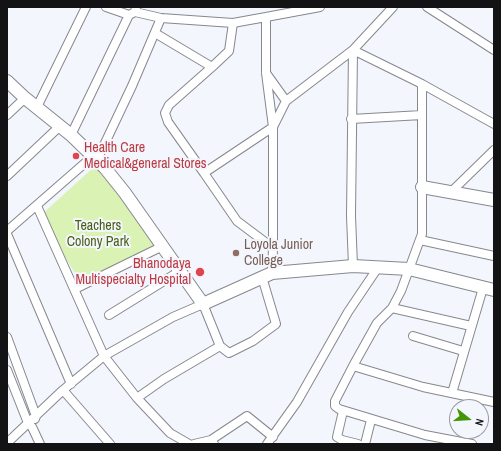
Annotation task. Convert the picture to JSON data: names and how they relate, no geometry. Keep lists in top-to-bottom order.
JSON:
{
  "parks": ["Teachers Colony Park"],
  "places": ["Health Care Medical&general Stores", "Loyola Junior College", "Bhanodaya Multispecialty Hospital"],
  "north": "right"
}
